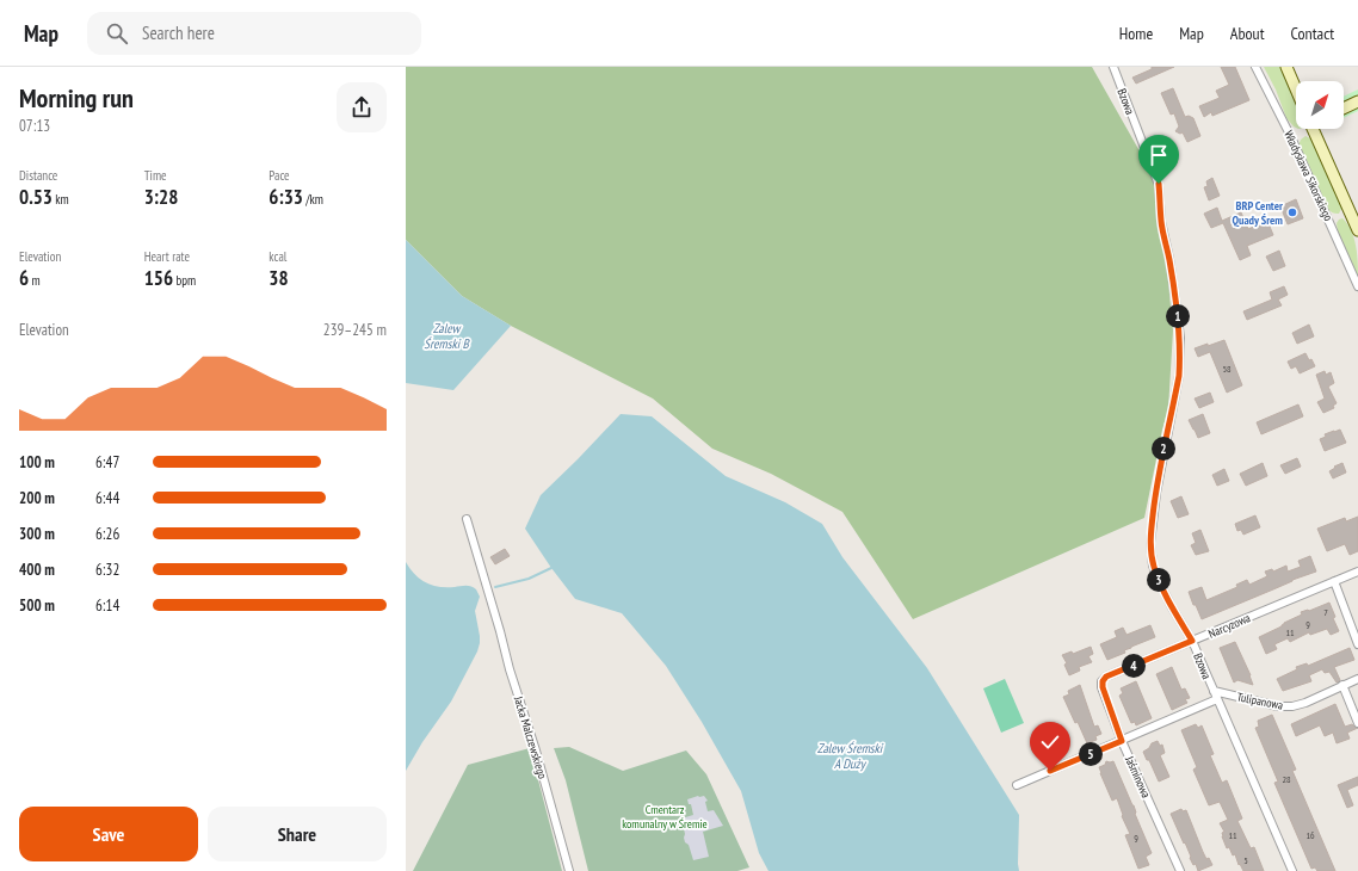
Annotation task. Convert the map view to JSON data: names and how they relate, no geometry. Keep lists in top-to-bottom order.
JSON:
{
  "streets": {
    "main road": ["Władysława Sikorskiego"],
    "street": [
      "Bzowa",
      "Narcyzowa",
      "Tulipanowa",
      "Jacka Malczewskiego",
      "Jaśminowa"
    ]
  },
  "crossings": [
    ["Bzowa", "Narcyzowa"],
    ["Bzowa", "Tulipanowa"],
    ["Narcyzowa", "Jaśminowa"]
  ],
  "water": ["Zalew Śremski B", "Zalew Śremski A Duży"],
  "parks": ["Cmentarz komunalny w Śremie"],
  "places": ["BRP Center Quady Śrem"],
  "house_numbers": [
    "58",
    "7",
    "9",
    "11",
    "28",
    "11",
    "16",
    "9",
    "5"
  ],
  "north": "top right",
  "page": {
    "header": "Map",
    "search": "Search here",
    "nav": [
      "Home",
      "Map",
      "About",
      "Contact"
    ],
    "heading": ["Morning run", "07:13"],
    "stats": [
      ["Distance", "0.53 km"],
      ["Time", "3:28"],
      ["Pace", "6:33 /km"],
      ["Elevation", "6 m"],
      ["Heart rate", "156 bpm"],
      ["kcal", "38"]
    ],
    "pins": [
      "1",
      "2",
      "3",
      "4",
      "5"
    ],
    "chart": ["Elevation", "239–245 m"],
    "list": [
      {
        "name": "100 m",
        "note": "6:47"
      },
      {
        "name": "200 m",
        "note": "6:44"
      },
      {
        "name": "300 m",
        "note": "6:26"
      },
      {
        "name": "400 m",
        "note": "6:32"
      },
      {
        "name": "500 m",
        "note": "6:14"
      }
    ],
    "buttons": ["Save", "Share"]
  }
}
